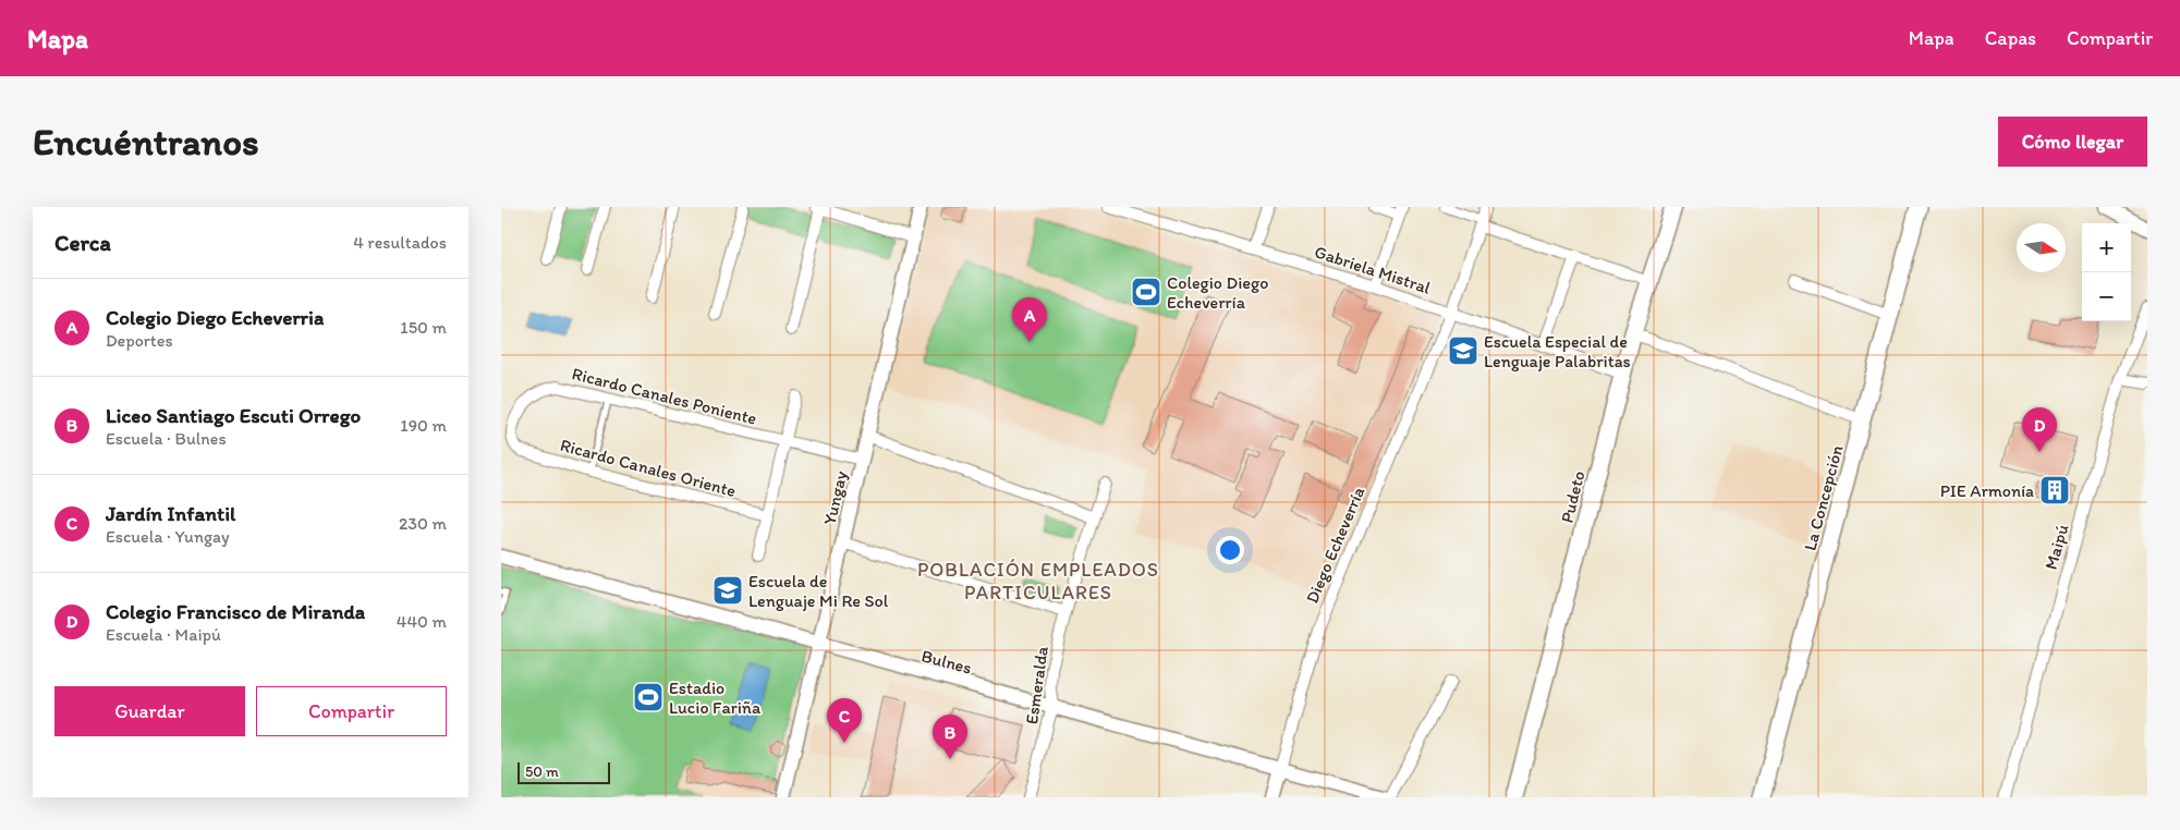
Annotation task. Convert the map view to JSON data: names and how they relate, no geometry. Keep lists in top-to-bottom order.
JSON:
{
  "streets": {
    "main road": ["Pudeto", "La Concepción"],
    "street": [
      "Gabriela Mistral",
      "Ricardo Canales Poniente",
      "Ricardo Canales Oriente",
      "Yungay",
      "Diego Echeverría",
      "Maipú",
      "Bulnes",
      "Esmeralda"
    ]
  },
  "crossings": [
    ["Gabriela Mistral", "Pudeto"],
    ["Gabriela Mistral", "Diego Echeverría"],
    ["Ricardo Canales Poniente", "Ricardo Canales Oriente"],
    ["Ricardo Canales Poniente", "Yungay"],
    ["Yungay", "Bulnes"],
    ["Diego Echeverría", "Bulnes"],
    ["Bulnes", "Esmeralda"]
  ],
  "districts": ["POBLACIÓN EMPLEADOS PARTICULARES"],
  "places": {
    "sports": ["Colegio Diego Echeverría", "Estadio Lucio Fariña"],
    "school or university": ["Escuela Especial de Lenguaje Palabritas", "Escuela de Lenguaje Mi Re Sol"],
    "building": ["PIE Armonía"]
  },
  "scale_bar": "50 m",
  "north": "right",
  "page": {
    "header": "Mapa",
    "nav": ["Mapa", "Capas", "Compartir"],
    "buttons": [
      "Cómo llegar",
      ["Guardar", "Compartir"]
    ],
    "title": "Encuéntranos",
    "heading": ["Cerca", "4 resultados"],
    "map_buttons": ["+", "−"],
    "list": [
      {
        "mark": "A",
        "name": "Colegio Diego Echeverria",
        "note": "Deportes",
        "value": "150 m"
      },
      {
        "mark": "B",
        "name": "Liceo Santiago Escuti Orrego",
        "note": "Escuela · Bulnes",
        "value": "190 m"
      },
      {
        "mark": "C",
        "name": "Jardín Infantil",
        "note": "Escuela · Yungay",
        "value": "230 m"
      },
      {
        "mark": "D",
        "name": "Colegio Francisco de Miranda",
        "note": "Escuela · Maipú",
        "value": "440 m"
      }
    ],
    "pins": [
      "A",
      "D",
      "C",
      "B"
    ],
    "scale": "50 m"
  }
}
